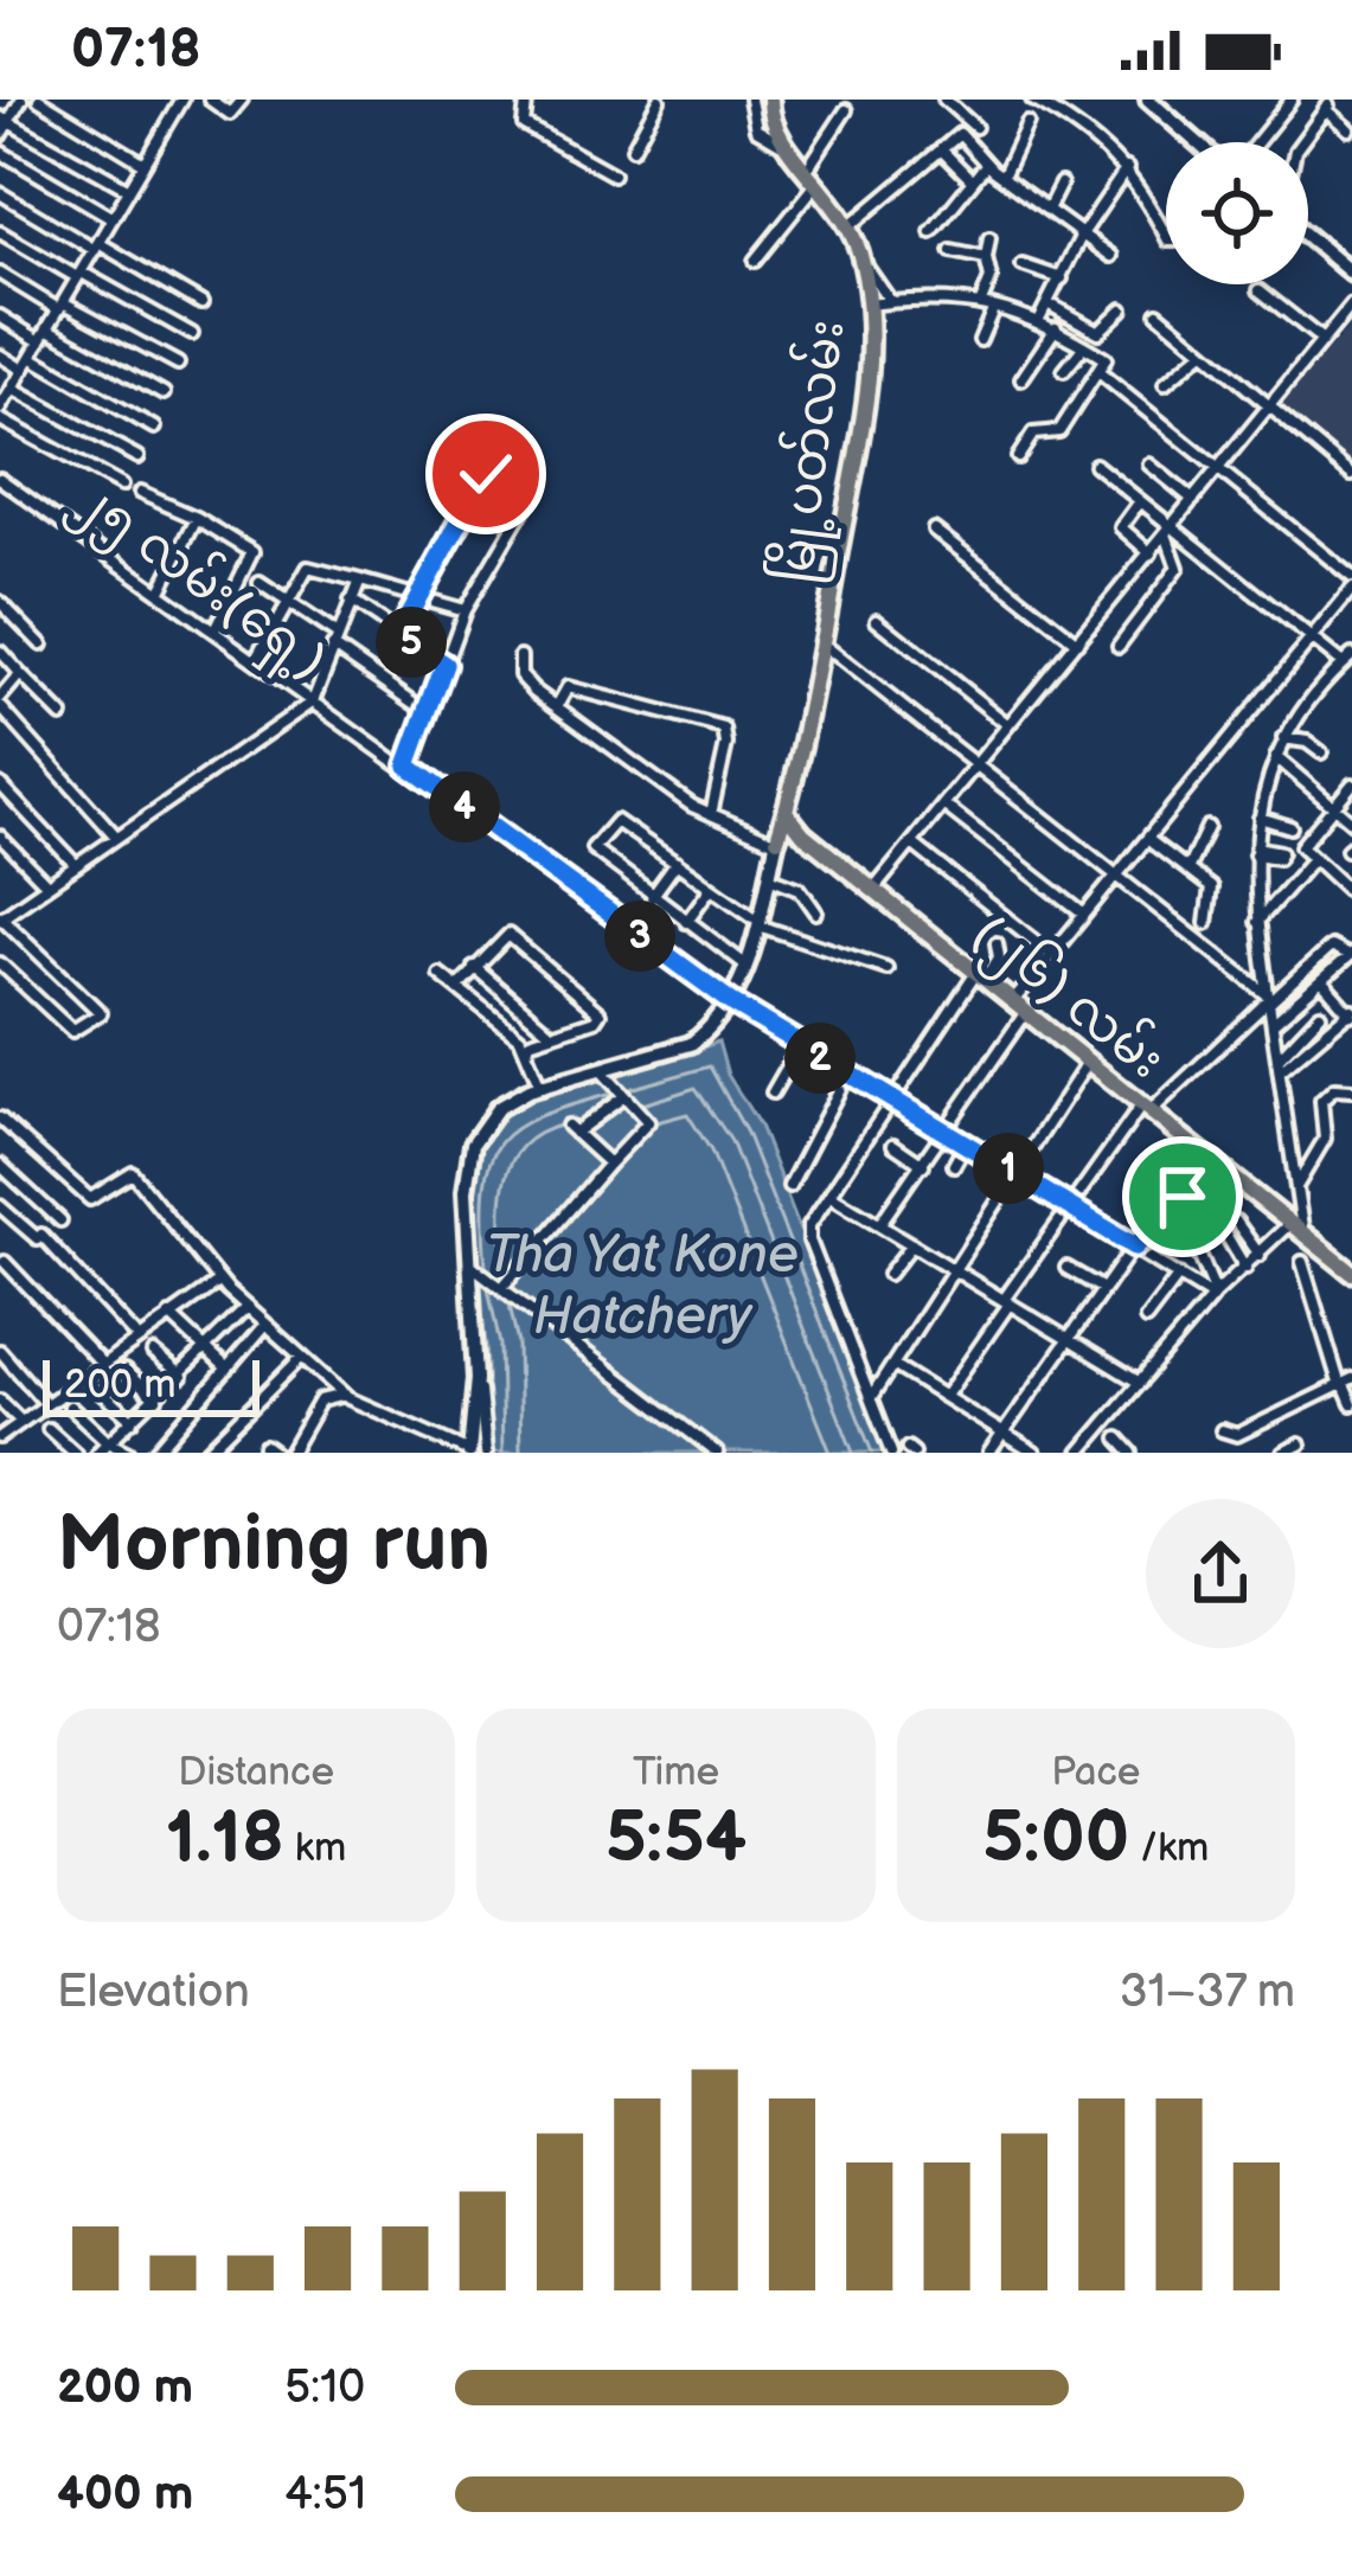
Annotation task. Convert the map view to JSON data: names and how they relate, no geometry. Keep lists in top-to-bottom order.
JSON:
{
  "streets": {
    "main road": ["မြို့ပတ်လမ်း", "(၂၆) လမ်း"],
    "street": ["၂၅ လမ်း(ရှေ့)"]
  },
  "crossings": [
    ["မြို့ပတ်လမ်း", "(၂၆) လမ်း"]
  ],
  "water": ["Tha Yat Kone Hatchery"],
  "scale_bar": "200 m",
  "page": {
    "status": "07:18",
    "pins": [
      "5",
      "4",
      "3",
      "2",
      "1"
    ],
    "scale": "200 m",
    "heading": ["Morning run", "07:18"],
    "stats": [
      ["Distance", "1.18 km"],
      ["Time", "5:54"],
      ["Pace", "5:00 /km"]
    ],
    "chart": ["Elevation", "31–37 m"],
    "list": [
      {
        "name": "200 m",
        "note": "5:10"
      },
      {
        "name": "400 m",
        "note": "4:51"
      }
    ]
  }
}
